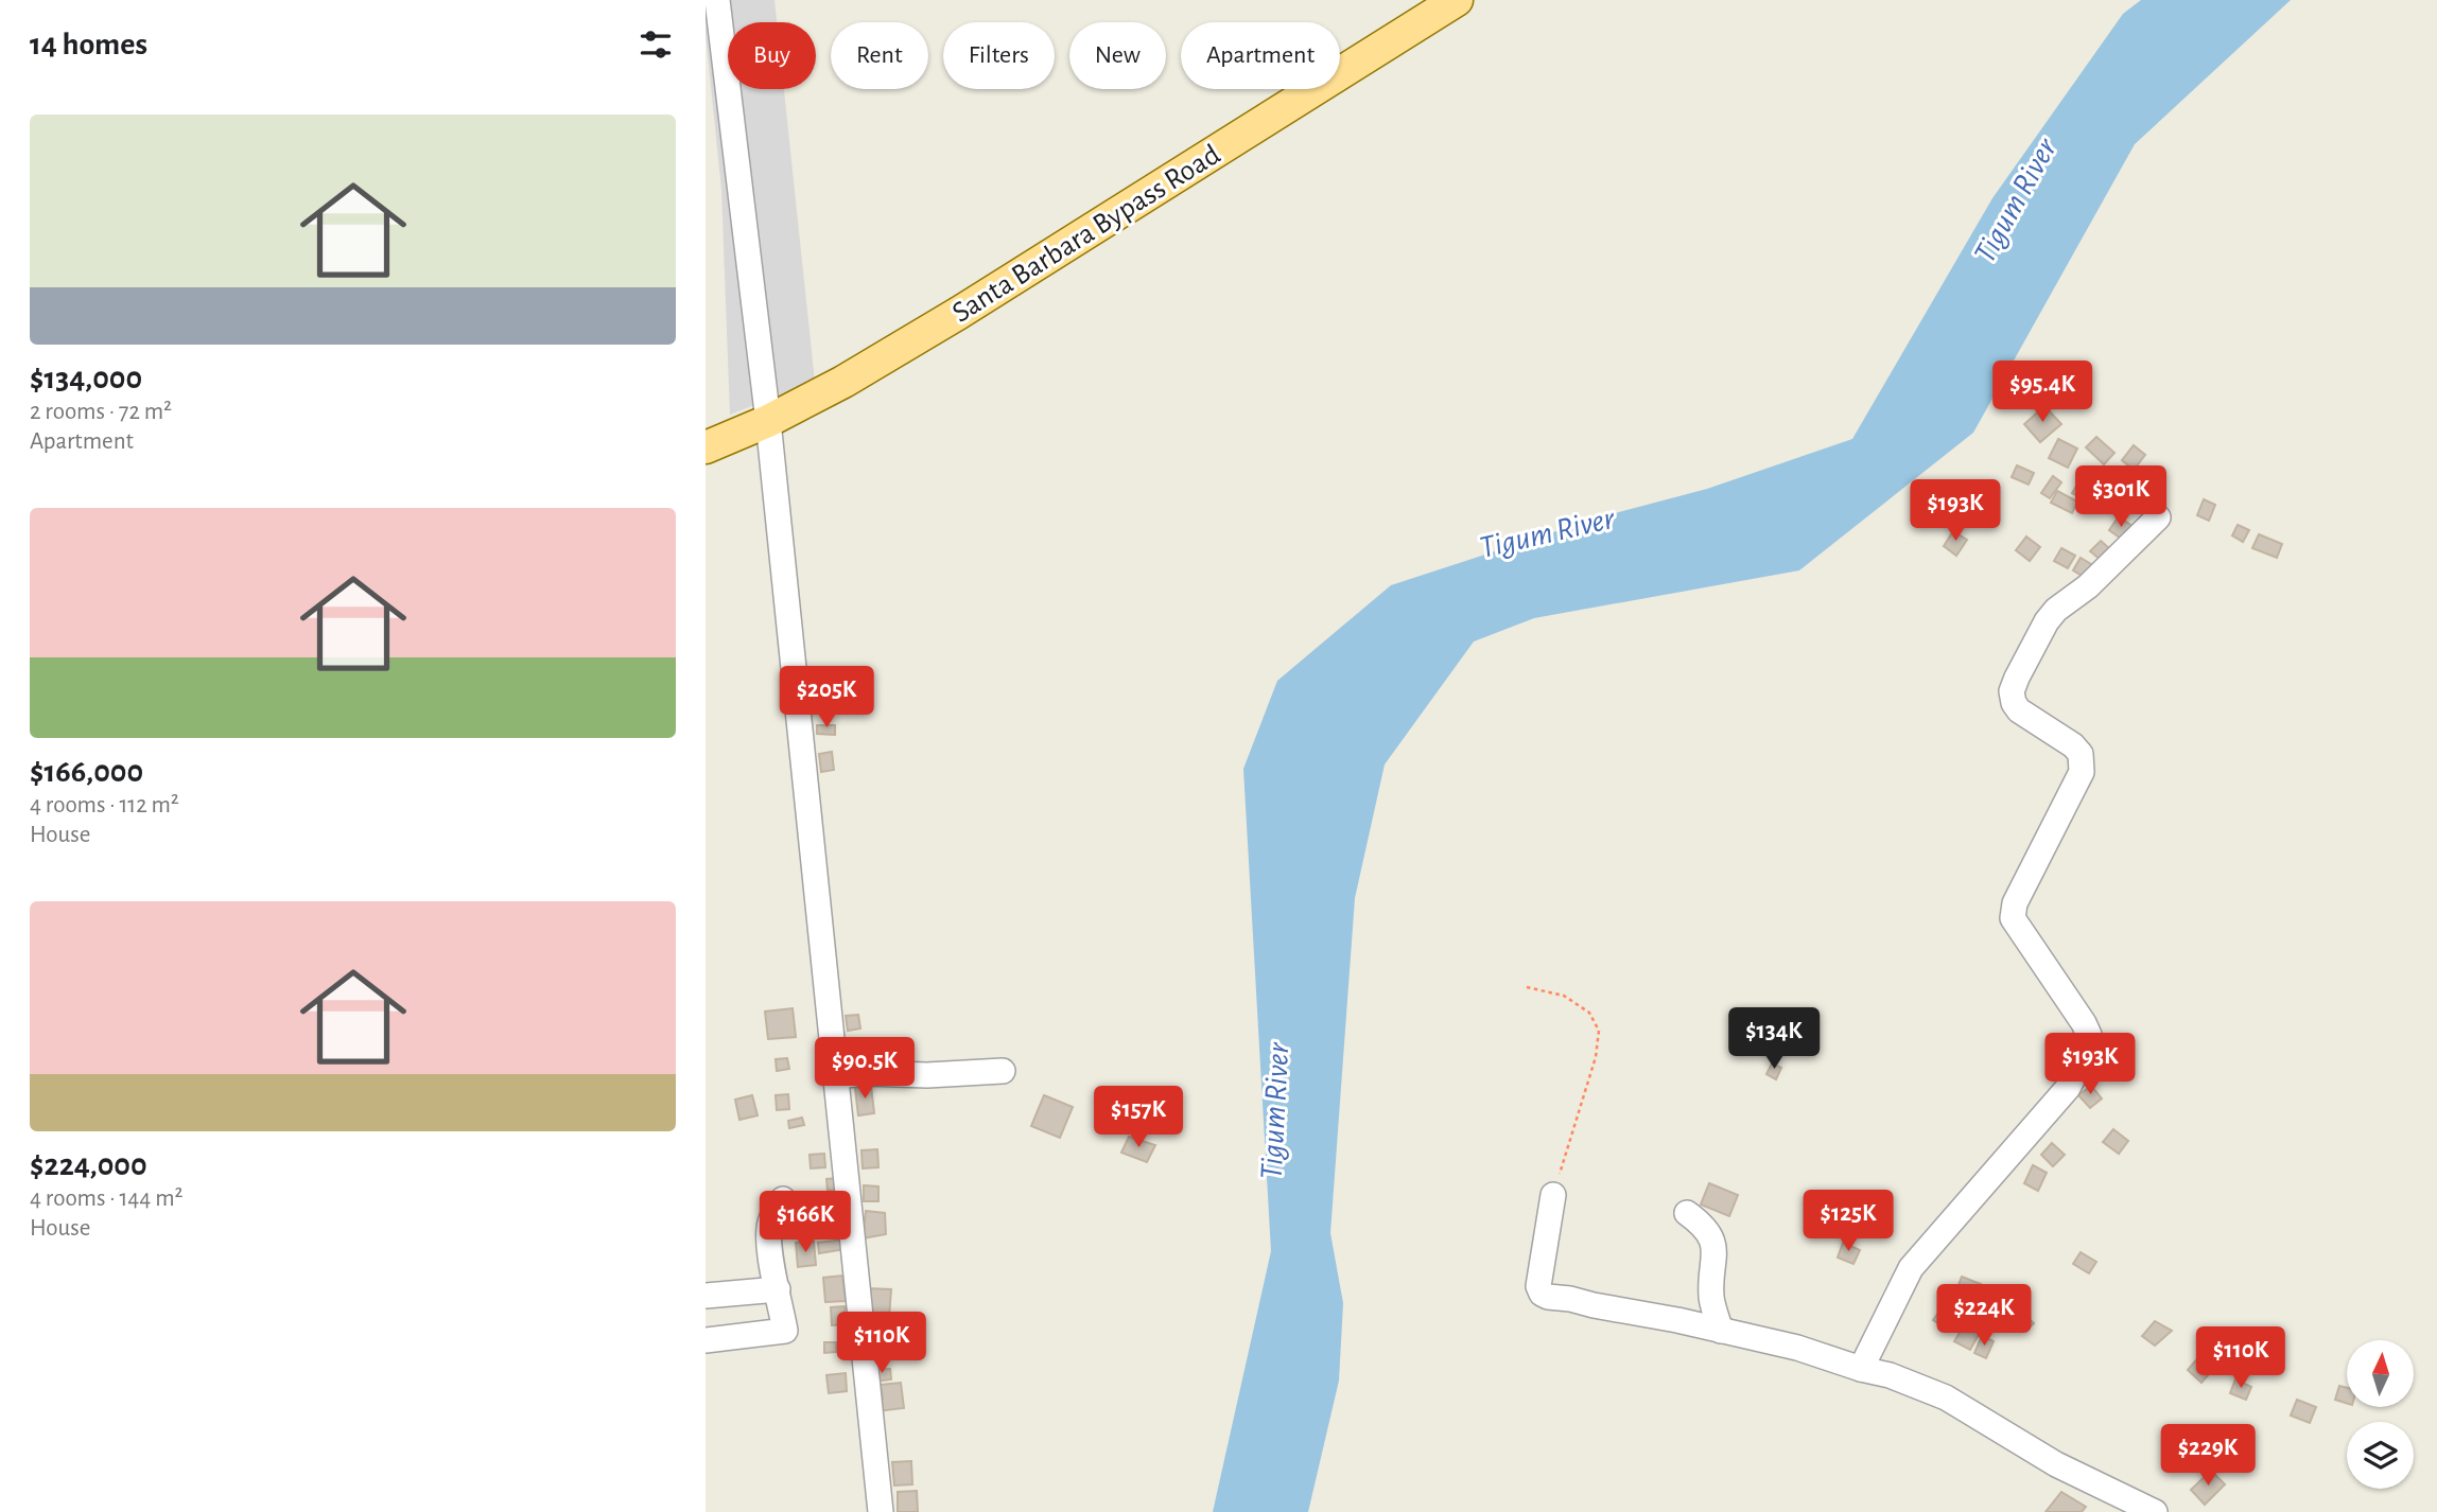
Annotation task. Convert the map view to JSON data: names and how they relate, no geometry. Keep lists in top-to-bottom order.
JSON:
{
  "streets": {
    "main road": ["Santa Barbara Bypass Road"]
  },
  "water": ["Tigum River"],
  "north": "top",
  "page": {
    "heading": "14 homes",
    "chip": [
      "Buy",
      "Rent",
      "Filters",
      "New",
      "Apartment"
    ],
    "list": [
      {
        "name": "$134,000",
        "note": "2 rooms · 72 m² · Apartment"
      },
      {
        "name": "$166,000",
        "note": "4 rooms · 112 m² · House"
      },
      {
        "name": "$224,000",
        "note": "4 rooms · 144 m² · House"
      }
    ],
    "price": [
      "$95.4K",
      "$301K",
      "$193K",
      "$205K",
      "$134K",
      "$193K",
      "$90.5K",
      "$157K",
      "$125K",
      "$166K",
      "$224K",
      "$110K",
      "$110K",
      "$229K"
    ]
  }
}
